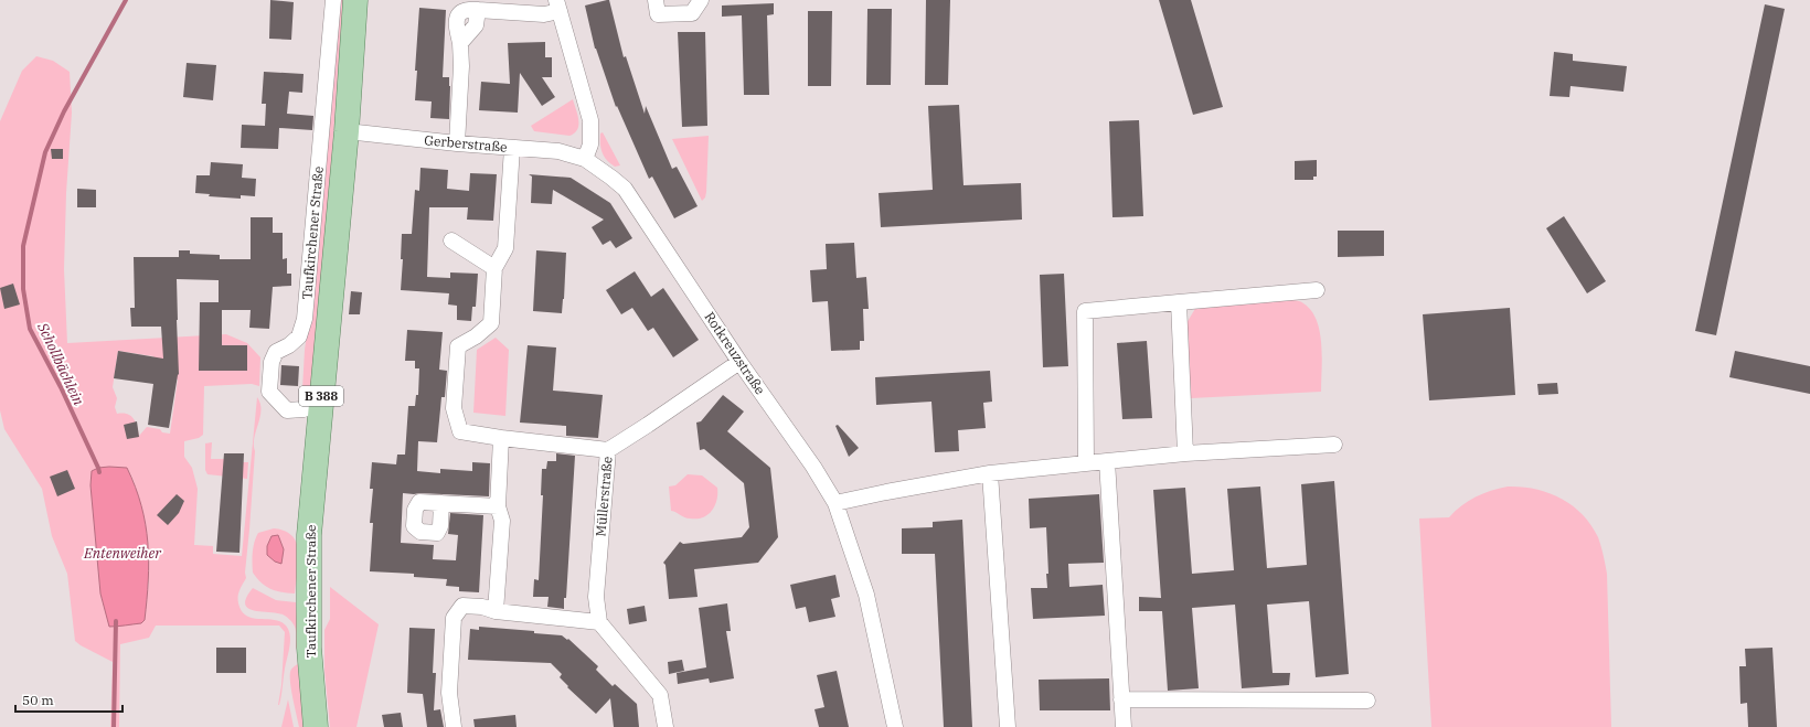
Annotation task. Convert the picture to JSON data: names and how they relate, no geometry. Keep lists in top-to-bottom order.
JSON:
{
  "streets": {
    "main road": ["Taufkirchener Straße", "B 388"],
    "street": ["Gerberstraße", "Rotkreuzstraße", "Müllerstraße"]
  },
  "crossings": [
    ["Gerberstraße", "Taufkirchener Straße"],
    ["Gerberstraße", "Rotkreuzstraße"],
    ["Rotkreuzstraße", "Müllerstraße"]
  ],
  "water": ["Schollbächlein", "Entenweiher"],
  "scale_bar": "50 m"
}
